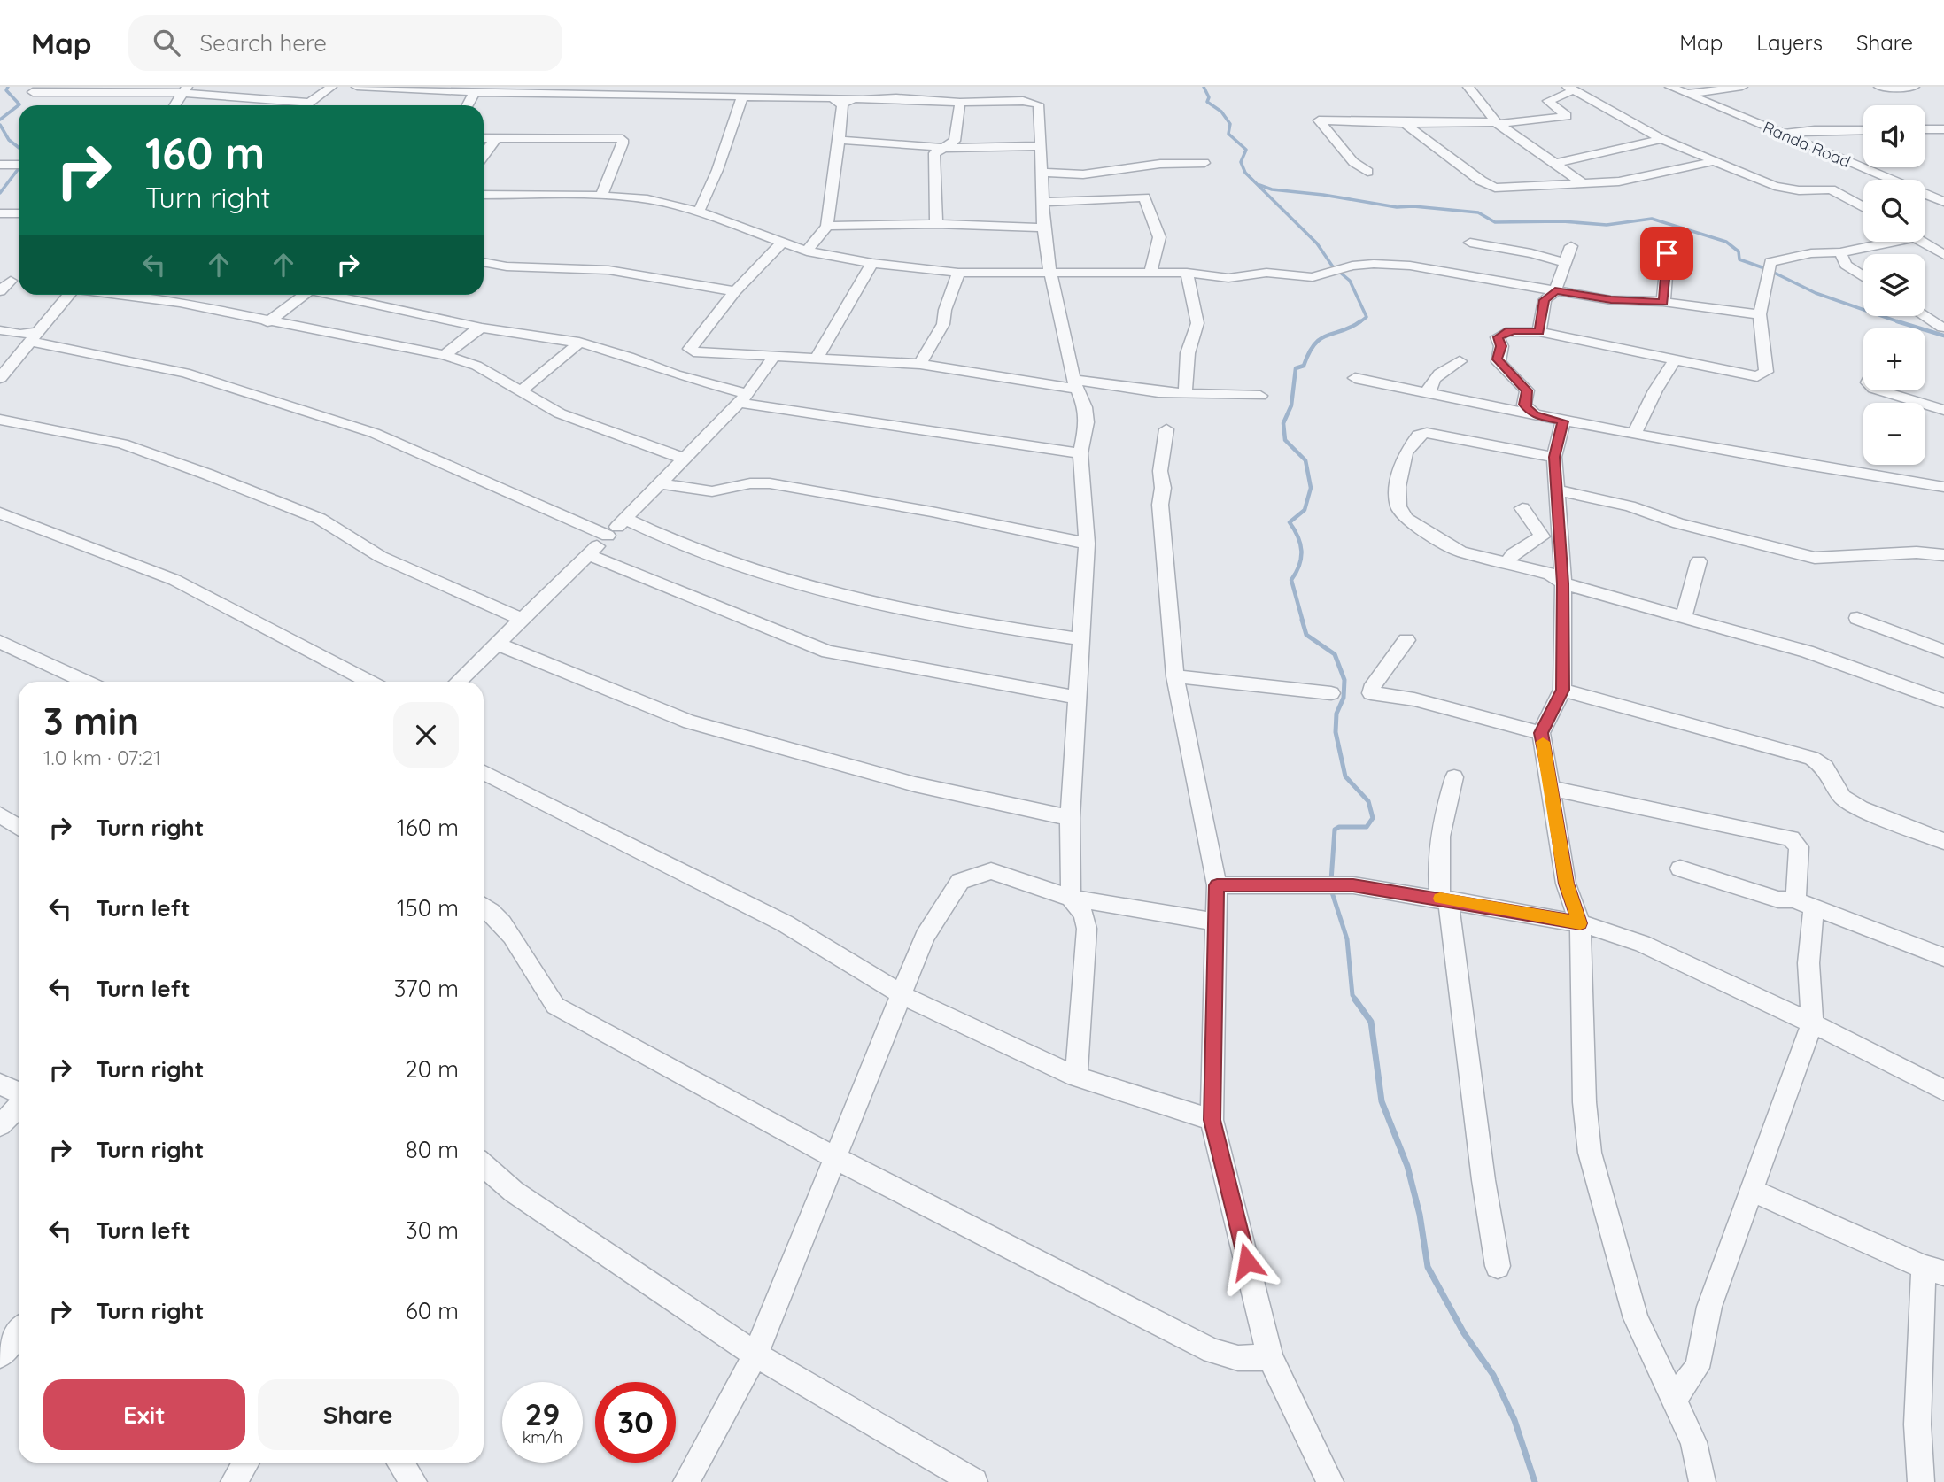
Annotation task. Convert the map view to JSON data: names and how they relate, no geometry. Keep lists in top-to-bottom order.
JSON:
{
  "streets": {
    "street": ["Randa Road"]
  },
  "page": {
    "header": "Map",
    "search": "Search here",
    "nav": ["Map", "Layers", "Share"],
    "map_buttons": ["+", "−"],
    "turn": ["160 m", "Turn right"],
    "heading": ["3 min", "1.0 km · 07:21"],
    "list": [
      {
        "name": "Turn right",
        "value": "160 m"
      },
      {
        "name": "Turn left",
        "value": "150 m"
      },
      {
        "name": "Turn left",
        "value": "370 m"
      },
      {
        "name": "Turn right",
        "value": "20 m"
      },
      {
        "name": "Turn right",
        "value": "80 m"
      },
      {
        "name": "Turn left",
        "value": "30 m"
      },
      {
        "name": "Turn right",
        "value": "60 m"
      }
    ],
    "buttons": ["Exit", "Share"],
    "speed": "29 km/h",
    "limit": "30"
  }
}
